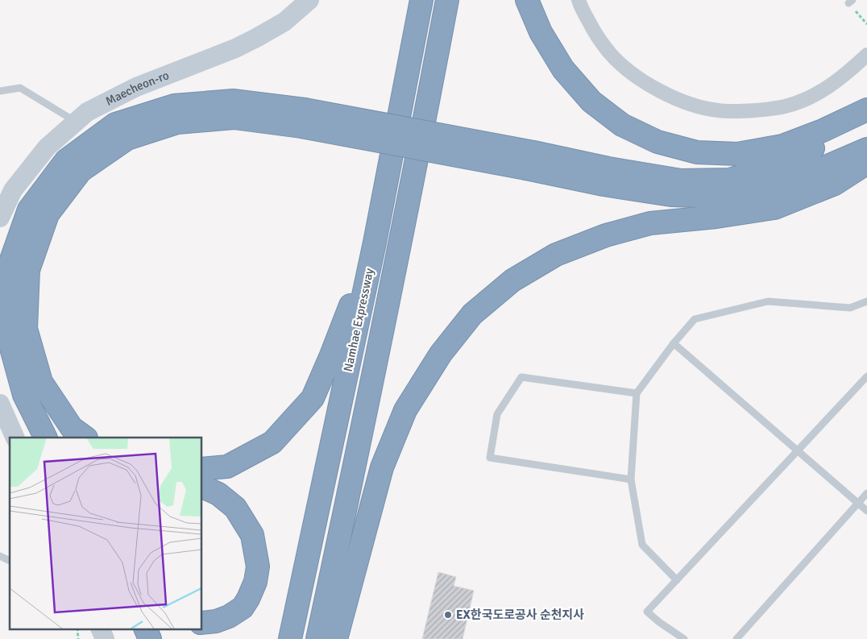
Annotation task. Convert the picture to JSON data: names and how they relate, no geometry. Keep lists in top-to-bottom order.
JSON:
{
  "streets": {
    "highway": ["Namhae Expressway"],
    "main road": ["Maecheon-ro"]
  },
  "places": ["EX한국도로공사 순천지사"]
}
